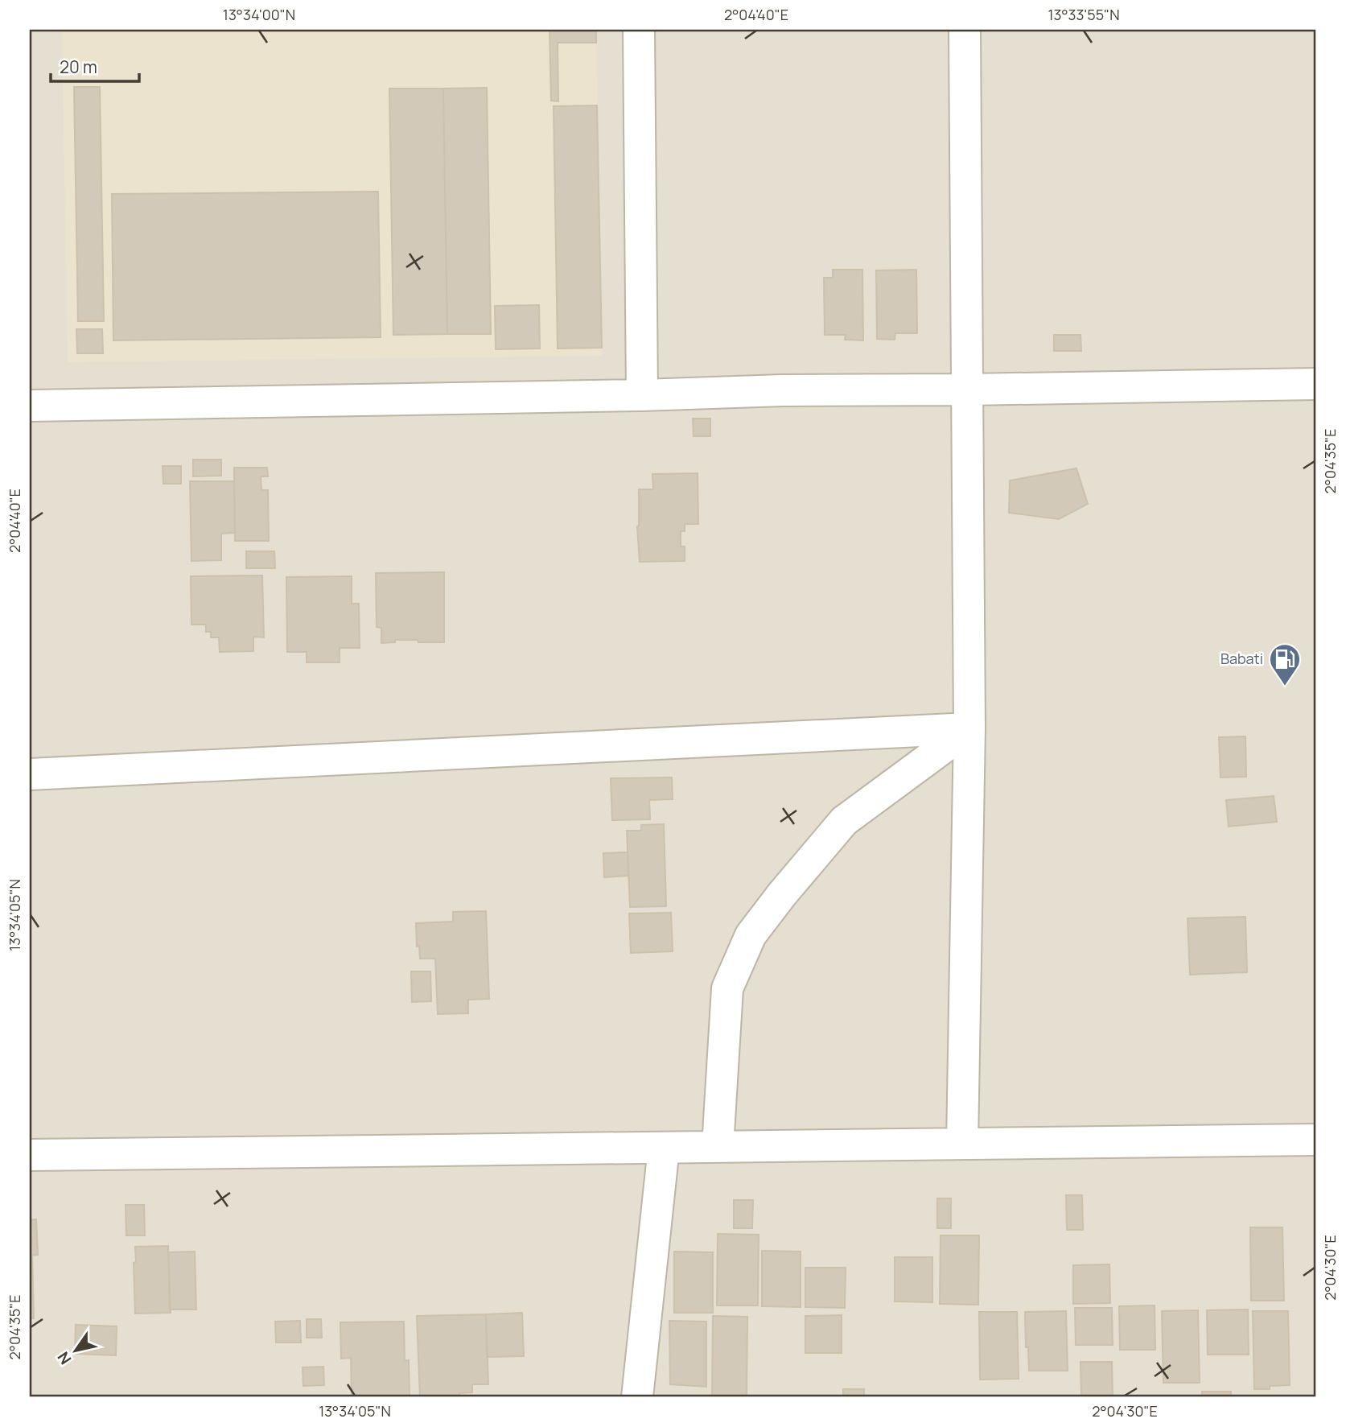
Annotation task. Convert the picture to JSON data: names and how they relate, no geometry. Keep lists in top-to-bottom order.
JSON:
{
  "places": {
    "fuel station": ["Babati"]
  },
  "scale_bar": "20 m",
  "north": "bottom left",
  "coordinates": [
    "13°34'00\"N",
    "2°04'40\"E",
    "13°33'55\"N",
    "2°04'35\"E",
    "13°34'05\"N",
    "2°04'30\"E"
  ]
}
